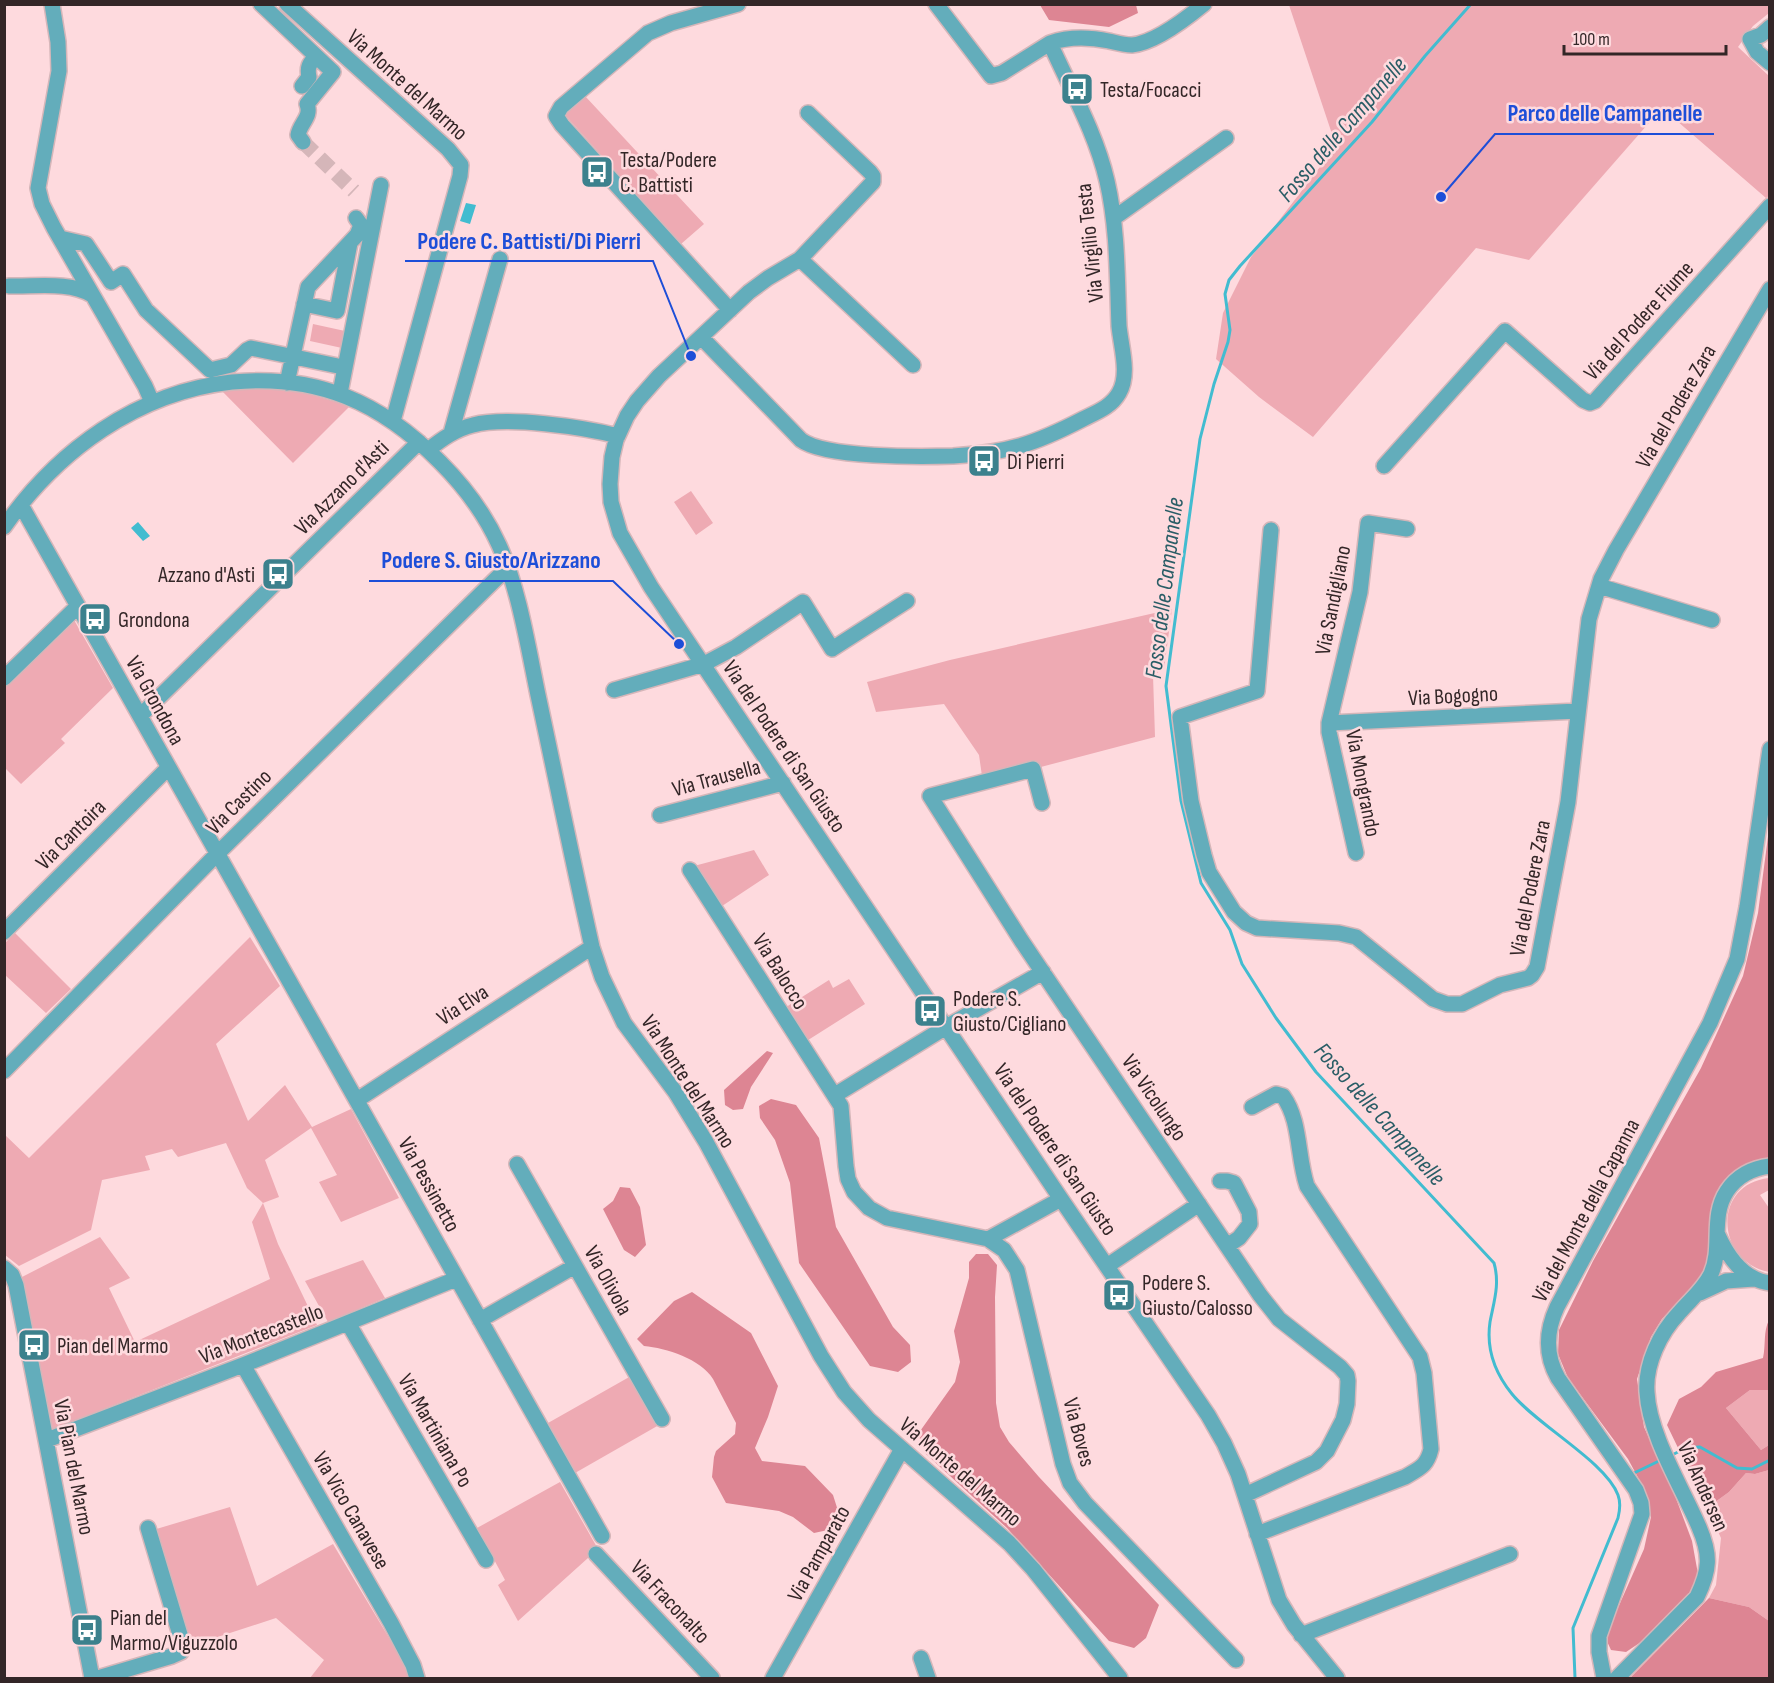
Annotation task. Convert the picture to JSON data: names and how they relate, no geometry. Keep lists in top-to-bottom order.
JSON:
{
  "streets": {
    "street": [
      "Via Monte del Marmo",
      "Via Virgilio Testa",
      "Via del Podere Fiume",
      "Via del Podere Zara",
      "Via Azzano d'Asti",
      "Via Sandigliano",
      "Via Bogogno",
      "Via Grondona",
      "Via del Podere di San Giusto",
      "Via Trausella",
      "Via Mongrando",
      "Via Castino",
      "Via Cantoira",
      "Via Balocco",
      "Via Elva",
      "Via Vicolungo",
      "Via Pessinetto",
      "Via del Monte della Capanna",
      "Via Olivola",
      "Via Montecastello",
      "Via Martiniana Po",
      "Via Boves",
      "Via Pian del Marmo",
      "Via Andersen",
      "Via Vico Canavese",
      "Via Pamparato",
      "Via Fraconalto"
    ]
  },
  "crossings": [
    ["Via Monte del Marmo", "Via Azzano d'Asti"],
    ["Via Monte del Marmo", "Via Grondona"],
    ["Via Monte del Marmo", "Via Castino"],
    ["Via Monte del Marmo", "Via Elva"],
    ["Via Monte del Marmo", "Via Pamparato"],
    ["Via Virgilio Testa", "Via del Podere di San Giusto"],
    ["Via del Podere Zara", "Via Bogogno"],
    ["Via Azzano d'Asti", "Via Grondona"],
    ["Via Azzano d'Asti", "Via del Podere di San Giusto"],
    ["Via Sandigliano", "Via Bogogno"],
    ["Via Sandigliano", "Via Mongrando"],
    ["Via Bogogno", "Via Mongrando"],
    ["Via Grondona", "Via Castino"],
    ["Via Grondona", "Via Cantoira"],
    ["Via Grondona", "Via Pessinetto"],
    ["Via del Podere di San Giusto", "Via Trausella"],
    ["Via del Podere di San Giusto", "Via Vicolungo"],
    ["Via Castino", "Via Pessinetto"],
    ["Via Balocco", "Via Boves"],
    ["Via Elva", "Via Pessinetto"],
    ["Via Pessinetto", "Via Montecastello"],
    ["Via Montecastello", "Via Martiniana Po"],
    ["Via Montecastello", "Via Pian del Marmo"],
    ["Via Montecastello", "Via Vico Canavese"]
  ],
  "water": ["Fosso delle Campanelle"],
  "places": {
    "bus stop": [
      "Testa/Focacci",
      "Testa/Podere C. Battisti",
      "Di Pierri",
      "Azzano d'Asti",
      "Grondona",
      "Podere S. Giusto/Cigliano",
      "Podere S. Giusto/Calosso",
      "Pian del Marmo",
      "Pian del Marmo/Viguzzolo"
    ],
    "other": ["Parco delle Campanelle", "Podere C. Battisti/Di Pierri", "Podere S. Giusto/Arizzano"]
  },
  "scale_bar": "100 m"
}
